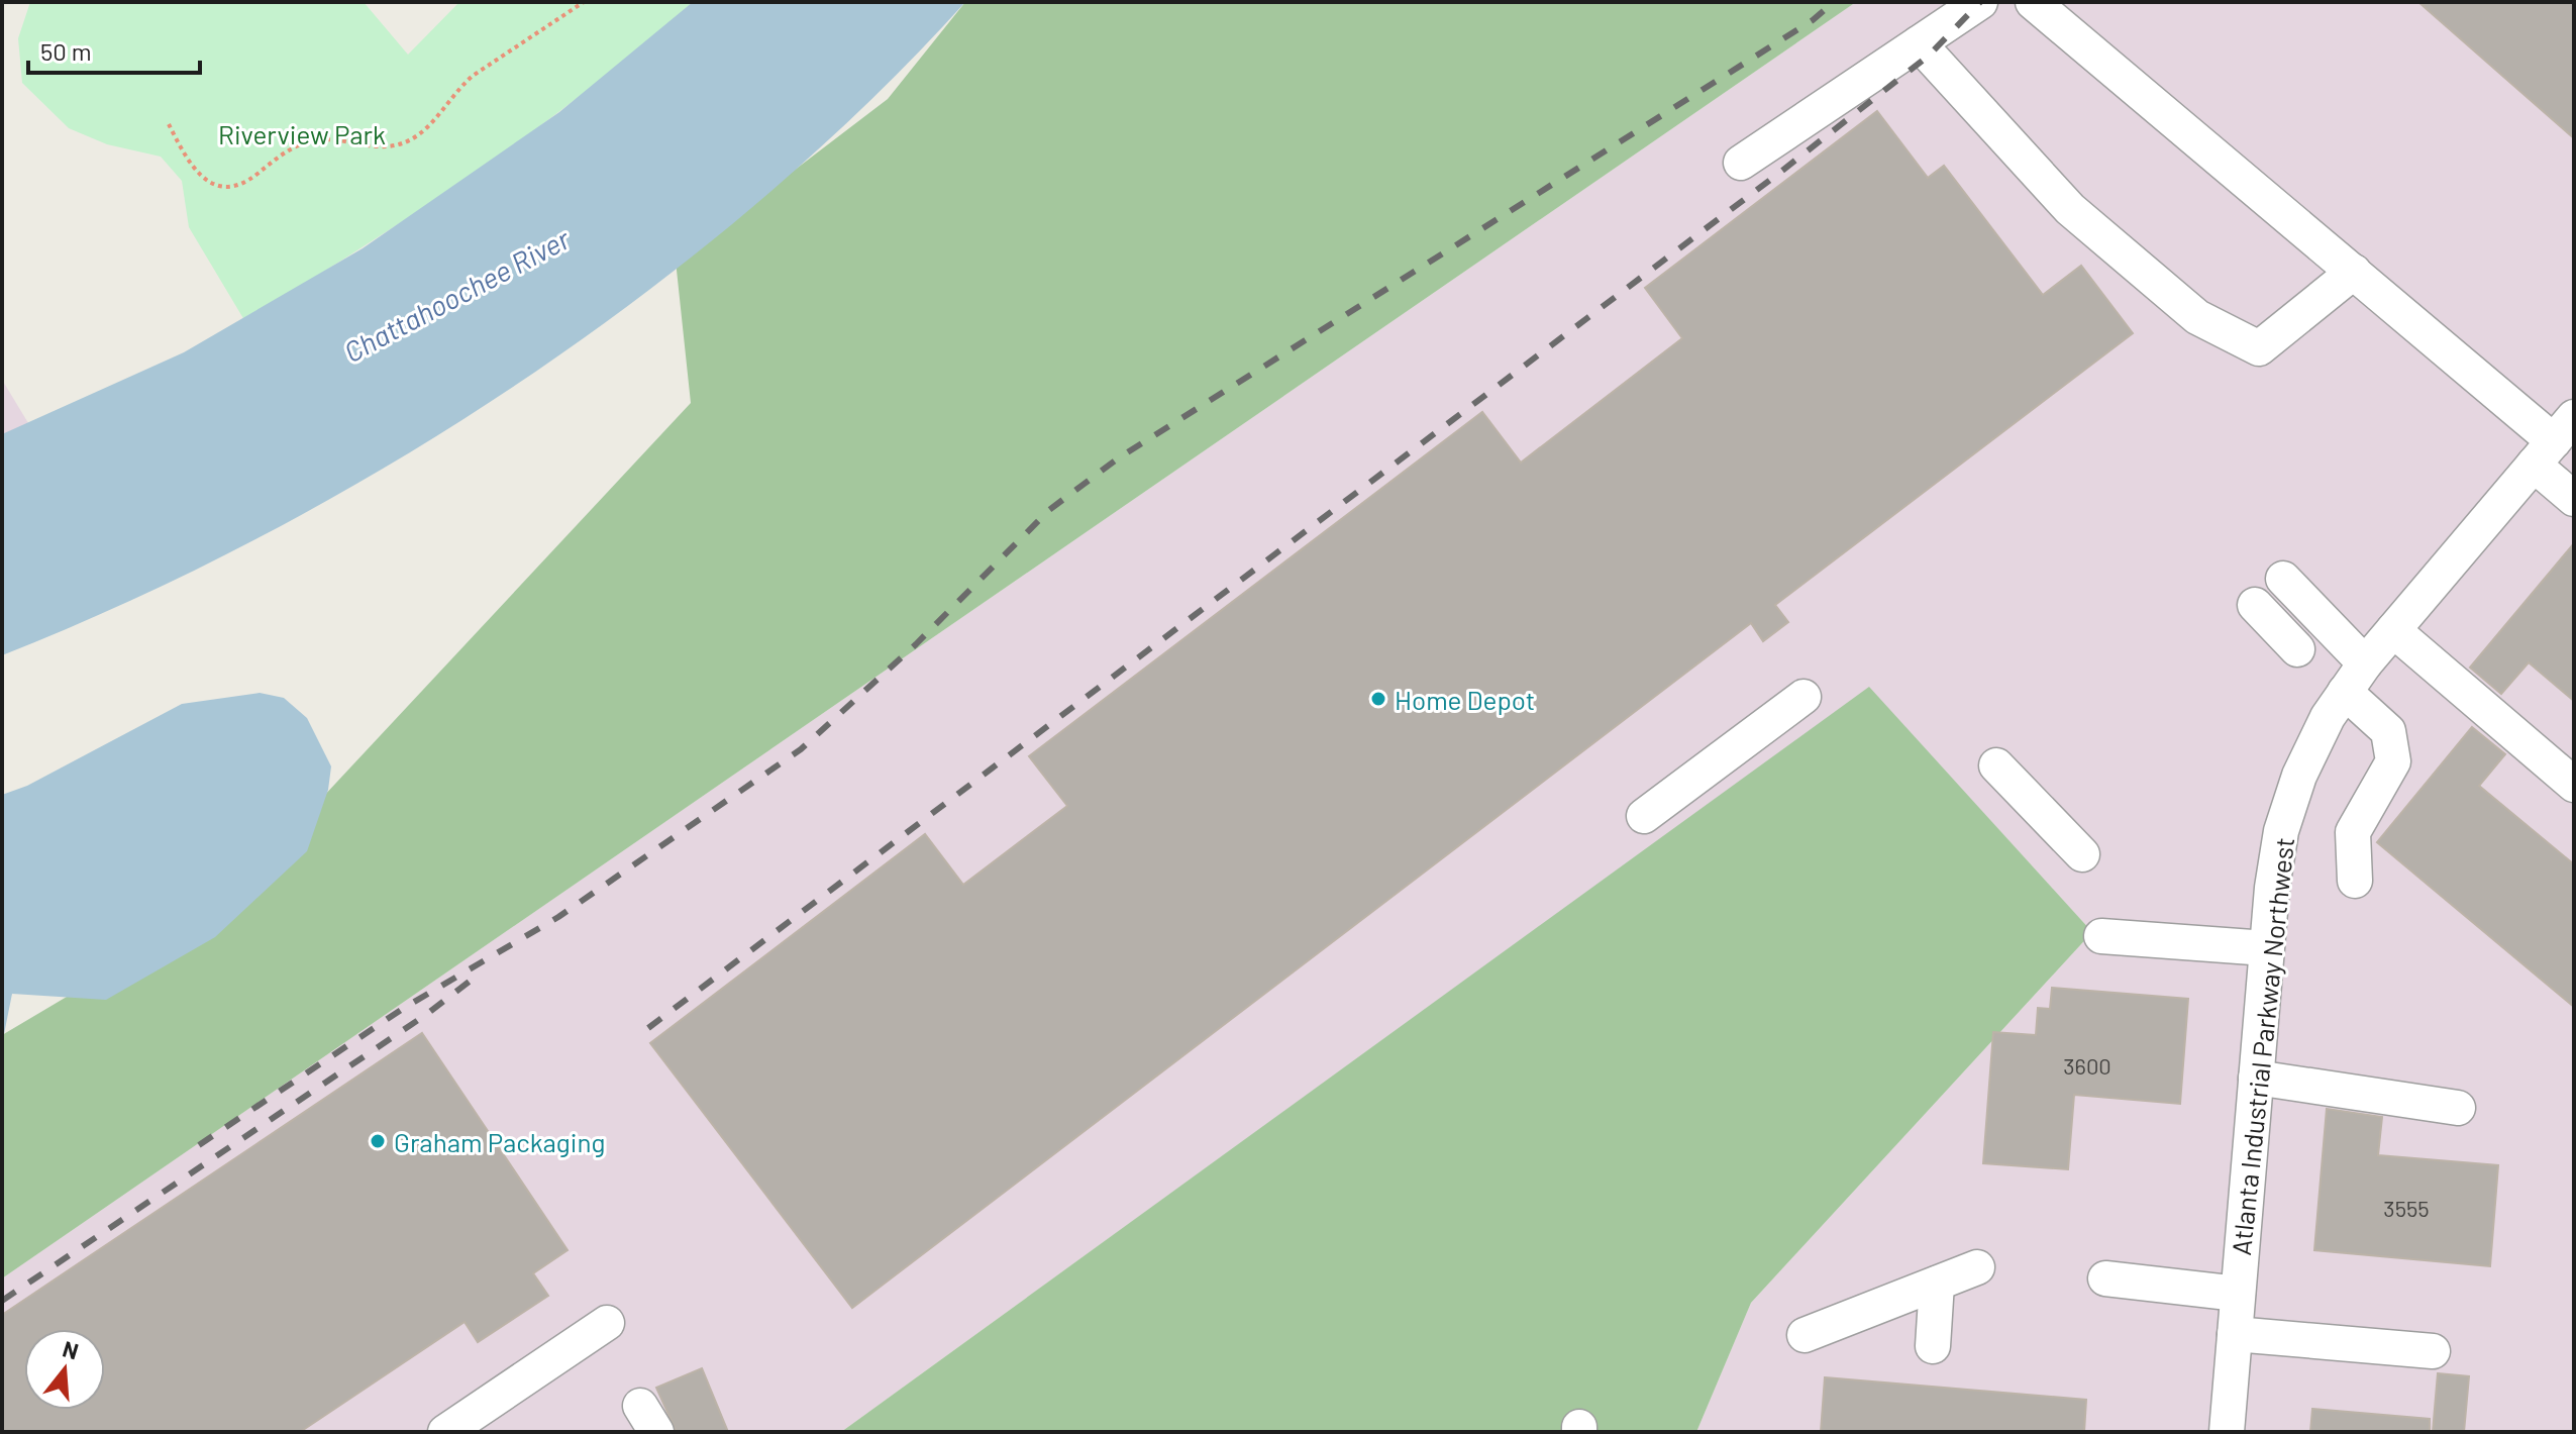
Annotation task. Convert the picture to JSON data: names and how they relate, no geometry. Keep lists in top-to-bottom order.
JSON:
{
  "streets": {
    "street": ["Atlanta Industrial Parkway Northwest"]
  },
  "water": ["Chattahoochee River"],
  "parks": ["Riverview Park"],
  "places": ["Home Depot", "Graham Packaging"],
  "house_numbers": ["3600", "3555"],
  "scale_bar": "50 m",
  "north": "top"
}
